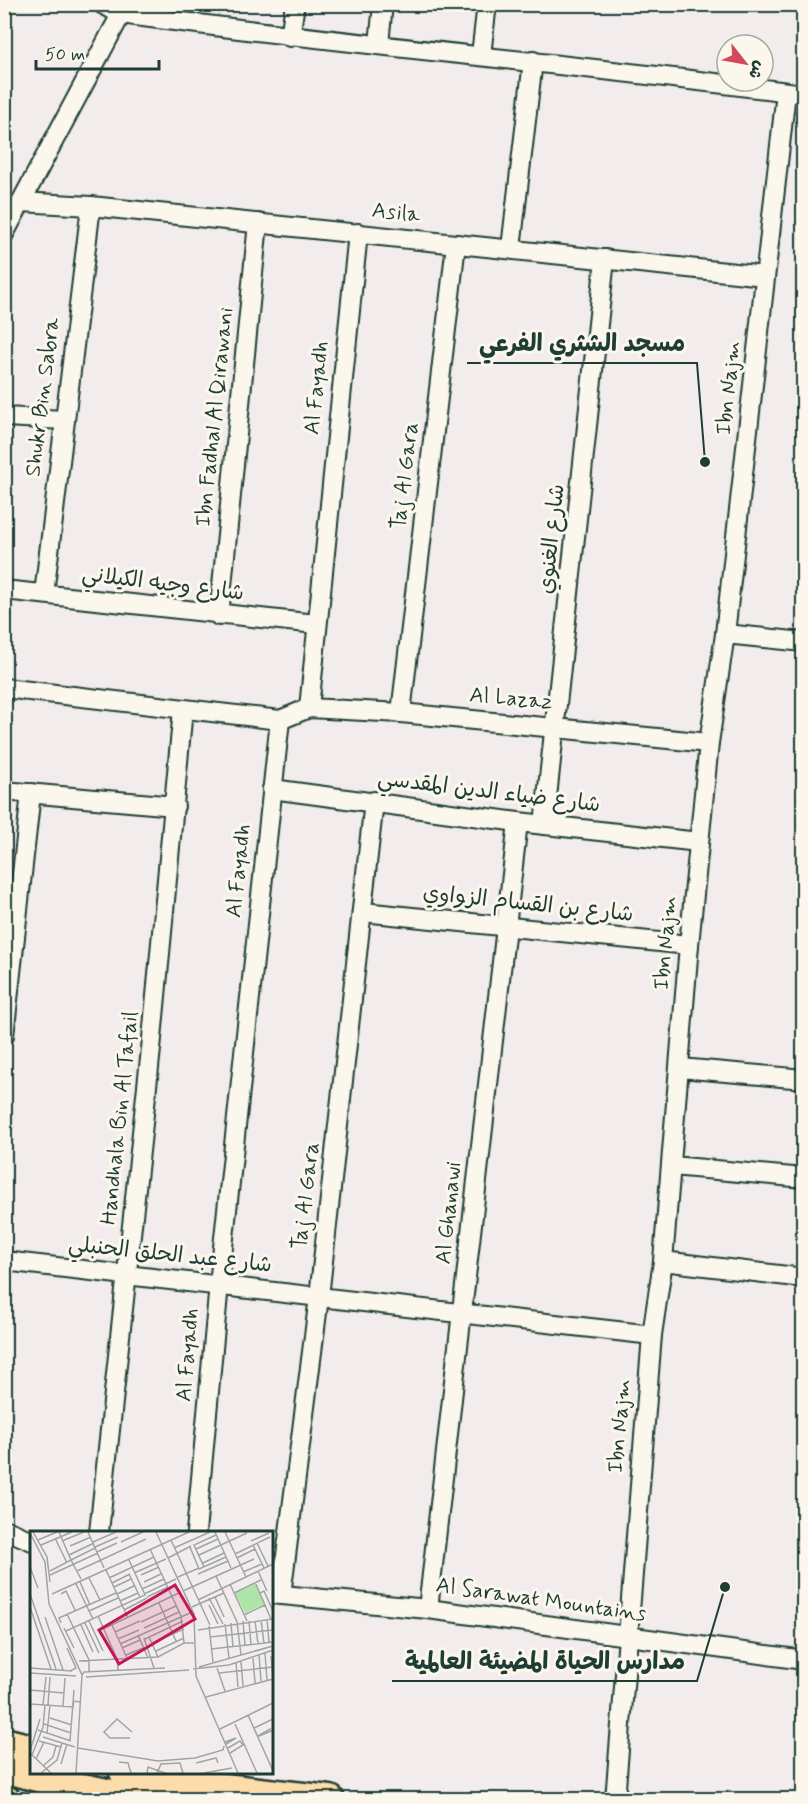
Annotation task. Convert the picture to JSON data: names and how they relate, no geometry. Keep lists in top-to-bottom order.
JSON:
{
  "streets": {
    "street": [
      "Asila",
      "Al Fayadh",
      "Ibn Najm",
      "Shukr Bin Sabra",
      "Ibn Fadhal Al Qirawani",
      "Taj Al Gara",
      "شارع الغنوي",
      "شارع وجيه الكيلاني",
      "Al Lazaz",
      "شارع ضياء الدين المقدسي",
      "شارع بن القسام الزواوي",
      "Handhala Bin Al Tafail",
      "Al Ghanawi",
      "شارع عبد الحلق الحنبلي",
      "Al Sarawat Mountains"
    ]
  },
  "crossings": [
    ["Asila", "Al Fayadh"],
    ["Asila", "Ibn Najm"],
    ["Asila", "Shukr Bin Sabra"],
    ["Asila", "Ibn Fadhal Al Qirawani"],
    ["Asila", "Taj Al Gara"],
    ["Asila", "شارع الغنوي"],
    ["Al Fayadh", "شارع وجيه الكيلاني"],
    ["Al Fayadh", "Al Lazaz"],
    ["Al Fayadh", "شارع ضياء الدين المقدسي"],
    ["Al Fayadh", "شارع عبد الحلق الحنبلي"],
    ["Ibn Najm", "Al Lazaz"],
    ["Ibn Najm", "شارع ضياء الدين المقدسي"],
    ["Ibn Najm", "شارع بن القسام الزواوي"],
    ["Ibn Najm", "شارع عبد الحلق الحنبلي"],
    ["Ibn Najm", "Al Sarawat Mountains"],
    ["Shukr Bin Sabra", "شارع وجيه الكيلاني"],
    ["Ibn Fadhal Al Qirawani", "شارع وجيه الكيلاني"],
    ["Taj Al Gara", "Al Lazaz"],
    ["Taj Al Gara", "شارع ضياء الدين المقدسي"],
    ["Taj Al Gara", "شارع بن القسام الزواوي"],
    ["Taj Al Gara", "شارع عبد الحلق الحنبلي"],
    ["Taj Al Gara", "Al Sarawat Mountains"],
    ["شارع الغنوي", "Al Lazaz"],
    ["شارع الغنوي", "شارع ضياء الدين المقدسي"],
    ["شارع ضياء الدين المقدسي", "Al Ghanawi"],
    ["شارع بن القسام الزواوي", "Al Ghanawi"],
    ["Handhala Bin Al Tafail", "شارع عبد الحلق الحنبلي"],
    ["Al Ghanawi", "شارع عبد الحلق الحنبلي"],
    ["Al Ghanawi", "Al Sarawat Mountains"]
  ],
  "places": ["مسجد الشثري الفرعي", "مدارس الحياة المضيئة العالمية"],
  "scale_bar": "50 m",
  "north": "bottom right"
}
